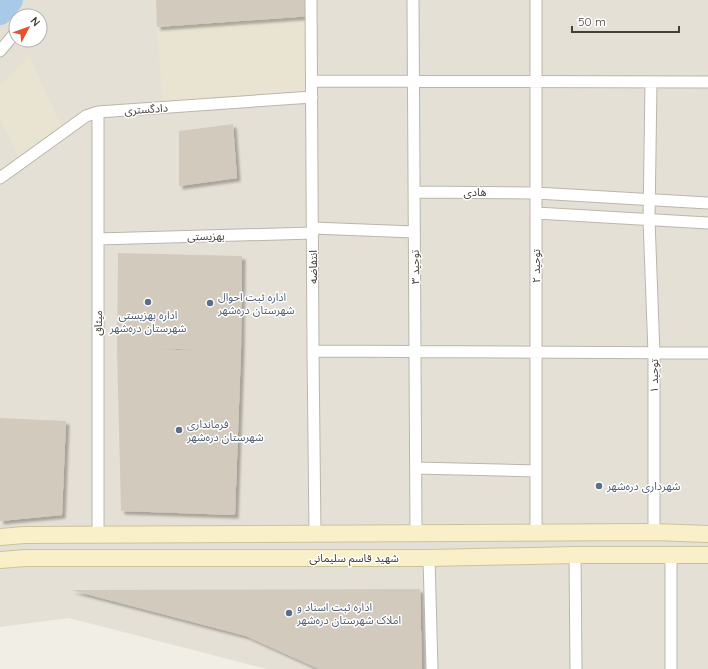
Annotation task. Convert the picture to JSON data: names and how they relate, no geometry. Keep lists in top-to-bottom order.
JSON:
{
  "streets": {
    "main road": ["شهید قاسم سلیمانی"],
    "street": [
      "دادگستری",
      "هادی",
      "بهزیستی",
      "توحید ۲",
      "انتفاضه",
      "توحید ۳",
      "میثاق",
      "توحید ۱"
    ]
  },
  "crossings": [
    ["دادگستری", "انتفاضه"],
    ["دادگستری", "میثاق"],
    ["هادی", "توحید ۲"],
    ["هادی", "توحید ۳"],
    ["بهزیستی", "انتفاضه"],
    ["بهزیستی", "توحید ۳"],
    ["بهزیستی", "میثاق"]
  ],
  "places": [
    "اداره بهزیستی شهرستان دره‌شهر",
    "اداره ثبت احوال شهرستان دره‌شهر",
    "فرمانداری شهرستان دره‌شهر",
    "شهرداری دره‌شهر",
    "اداره ثبت اسناد و املاک شهرستان دره‌شهر"
  ],
  "scale_bar": "50 m",
  "north": "top right"
}
